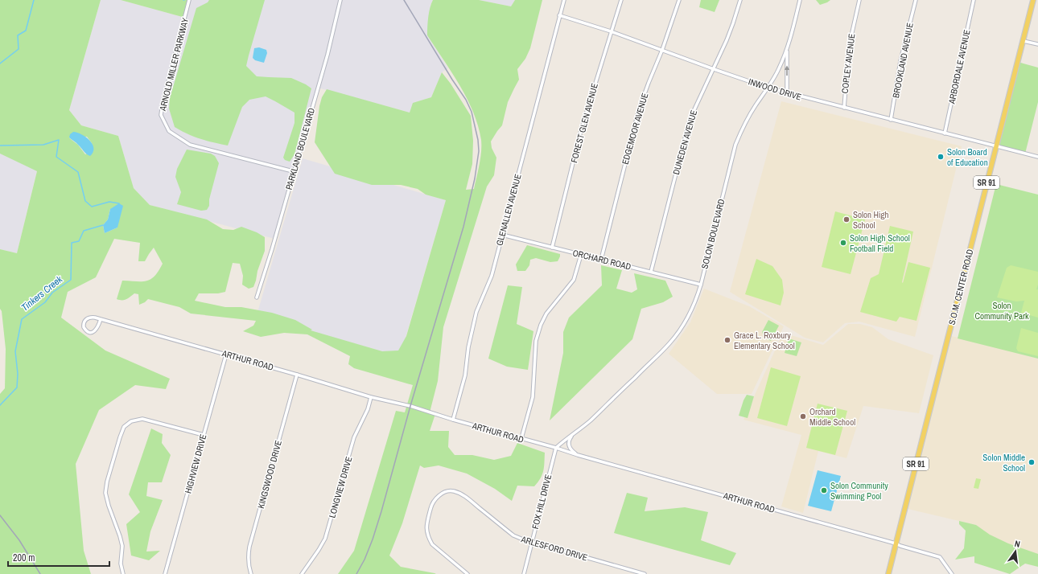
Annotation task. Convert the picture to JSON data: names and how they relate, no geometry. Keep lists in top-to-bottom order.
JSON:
{
  "streets": {
    "main road": ["SR 91", "S.O.M. CENTER ROAD"],
    "street": [
      "BROOKLAND AVENUE",
      "COPLEY AVENUE",
      "ARNOLD MILLER PARKWAY",
      "ARBORDALE AVENUE",
      "INWOOD DRIVE",
      "FOREST GLEN AVENUE",
      "EDGEMOOR AVENUE",
      "DUNEDEN AVENUE",
      "PARKLAND BOULEVARD",
      "GLENALLEN AVENUE",
      "SOLON BOULEVARD",
      "ORCHARD ROAD",
      "ARTHUR ROAD",
      "HIGHVIEW DRIVE",
      "KINGSWOOD DRIVE",
      "LONGVIEW DRIVE",
      "FOX HILL DRIVE",
      "ARLESFORD DRIVE"
    ]
  },
  "crossings": [
    ["BROOKLAND AVENUE", "INWOOD DRIVE"],
    ["COPLEY AVENUE", "INWOOD DRIVE"],
    ["ARNOLD MILLER PARKWAY", "PARKLAND BOULEVARD"],
    ["ARBORDALE AVENUE", "INWOOD DRIVE"],
    ["INWOOD DRIVE", "FOREST GLEN AVENUE"],
    ["INWOOD DRIVE", "EDGEMOOR AVENUE"],
    ["INWOOD DRIVE", "DUNEDEN AVENUE"],
    ["INWOOD DRIVE", "GLENALLEN AVENUE"],
    ["INWOOD DRIVE", "SOLON BOULEVARD"],
    ["INWOOD DRIVE", "S.O.M. CENTER ROAD"],
    ["FOREST GLEN AVENUE", "ORCHARD ROAD"],
    ["EDGEMOOR AVENUE", "ORCHARD ROAD"],
    ["DUNEDEN AVENUE", "ORCHARD ROAD"],
    ["GLENALLEN AVENUE", "ORCHARD ROAD"],
    ["GLENALLEN AVENUE", "ARTHUR ROAD"],
    ["SOLON BOULEVARD", "ORCHARD ROAD"],
    ["SOLON BOULEVARD", "ARTHUR ROAD"],
    ["SOLON BOULEVARD", "FOX HILL DRIVE"],
    ["S.O.M. CENTER ROAD", "ARTHUR ROAD"],
    ["ARTHUR ROAD", "HIGHVIEW DRIVE"],
    ["ARTHUR ROAD", "KINGSWOOD DRIVE"],
    ["ARTHUR ROAD", "LONGVIEW DRIVE"],
    ["ARTHUR ROAD", "FOX HILL DRIVE"],
    ["FOX HILL DRIVE", "ARLESFORD DRIVE"]
  ],
  "water": ["Tinkers Creek"],
  "parks": ["Solon Community Park"],
  "places": [
    "Solon Board of Education",
    "Solon High School",
    "Solon High School Football Field",
    "Grace L. Roxbury Elementary School",
    "Orchard Middle School",
    "Solon Middle School",
    "Solon Community Swimming Pool"
  ],
  "scale_bar": "200 m",
  "north": "top"
}
